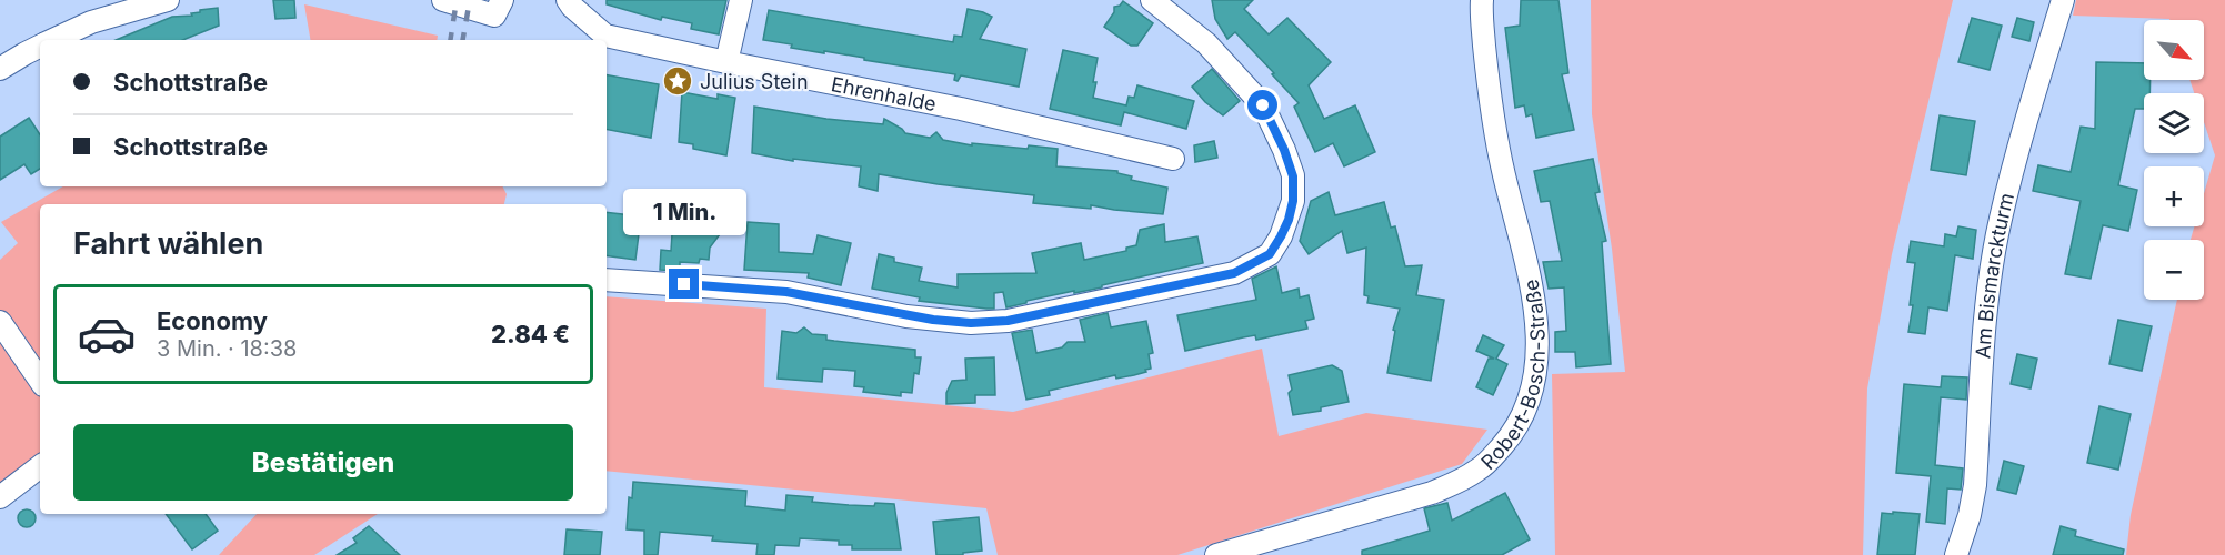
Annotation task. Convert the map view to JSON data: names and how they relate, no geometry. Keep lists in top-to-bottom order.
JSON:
{
  "streets": {
    "street": ["Ehrenhalde", "Am Bismarckturm", "Robert-Bosch-Straße"]
  },
  "places": {
    "place": ["Julius Stein"]
  },
  "north": "bottom right",
  "page": {
    "map_buttons": ["+", "−"],
    "banner": ["Schottstraße", "Schottstraße"],
    "bubble": "1 Min.",
    "heading": "Fahrt wählen",
    "list": [
      {
        "name": "Economy",
        "note": "3 Min. · 18:38",
        "value": "2.84 €"
      }
    ],
    "buttons": "Bestätigen"
  }
}
